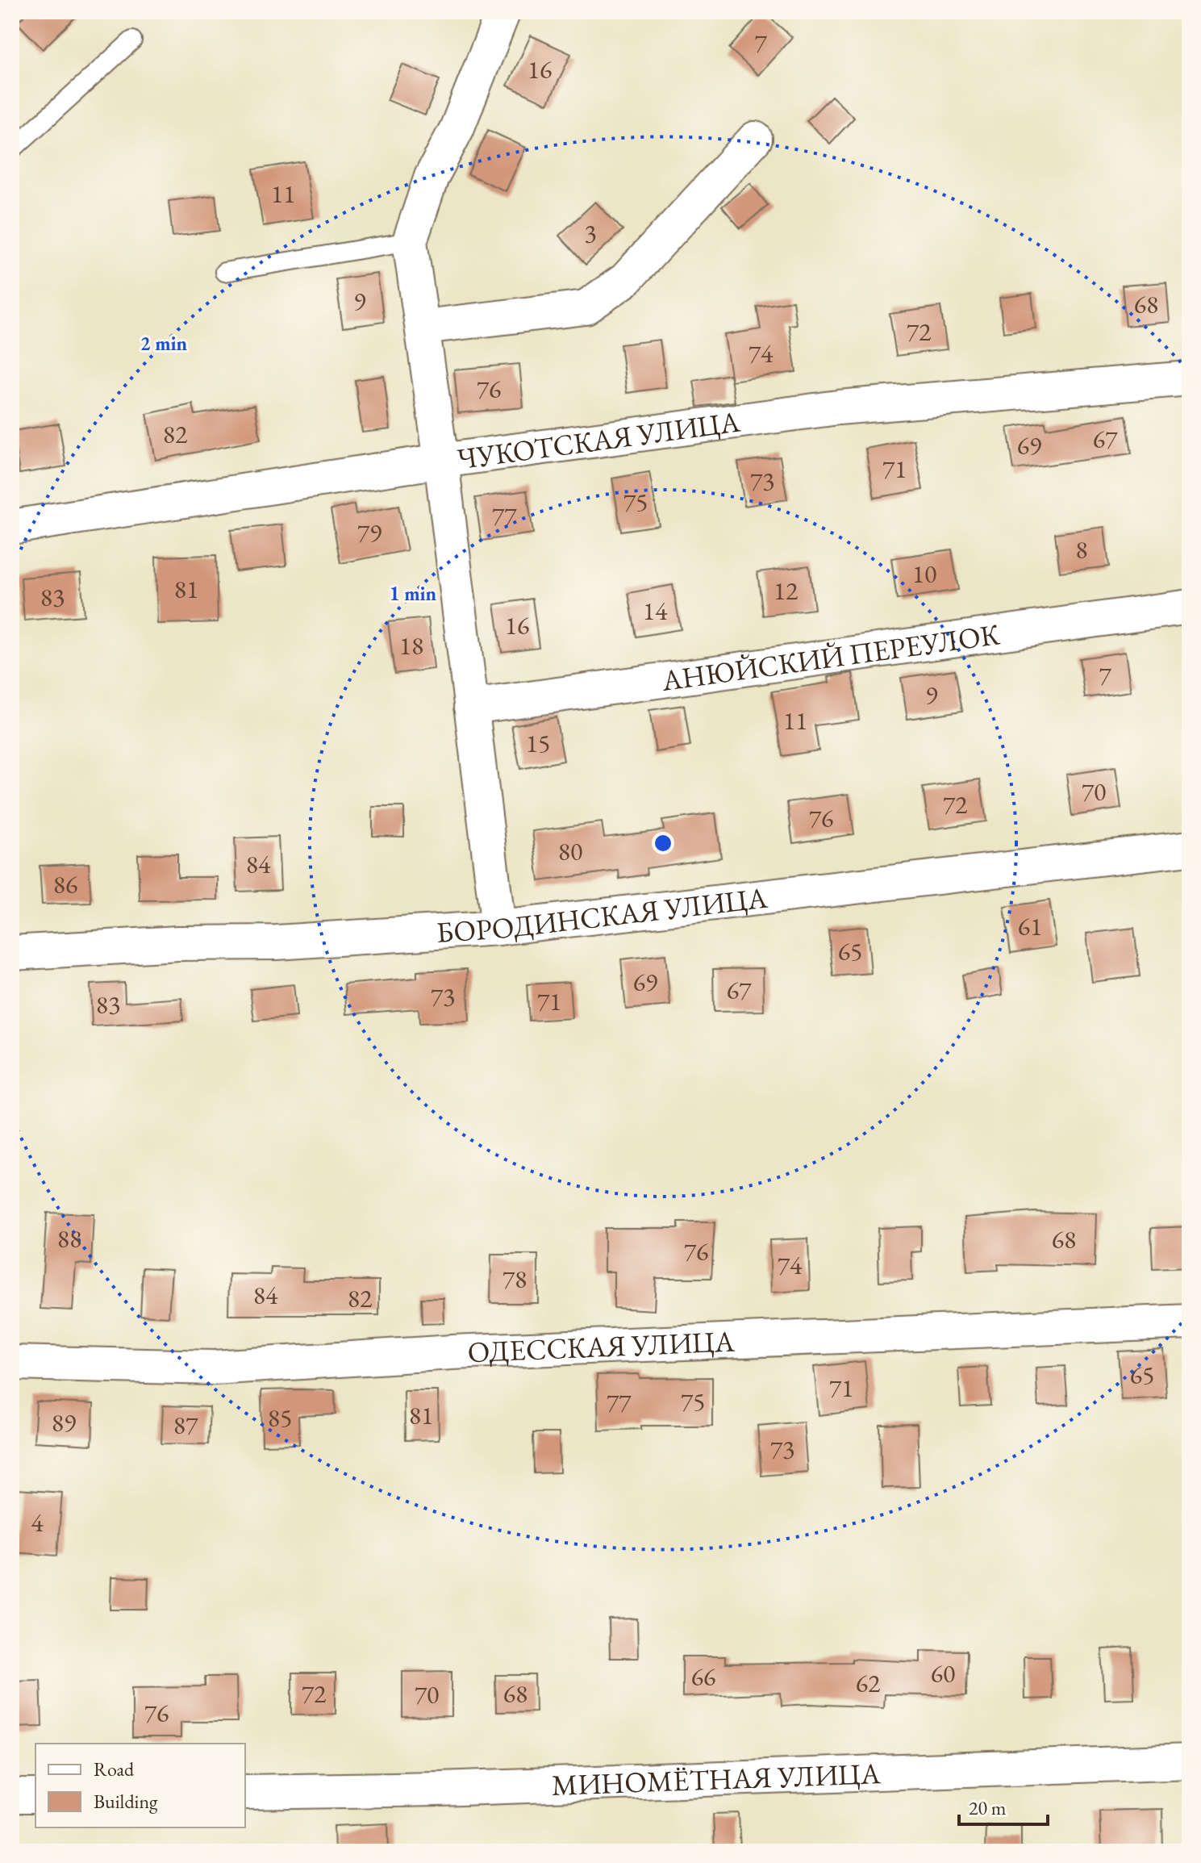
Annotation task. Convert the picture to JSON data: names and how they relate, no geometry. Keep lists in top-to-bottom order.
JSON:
{
  "streets": {
    "street": [
      "ЧУКОТСКАЯ УЛИЦА",
      "АНЮЙСКИЙ ПЕРЕУЛОК",
      "БОРОДИНСКАЯ УЛИЦА",
      "ОДЕССКАЯ УЛИЦА",
      "МИНОМЁТНАЯ УЛИЦА"
    ]
  },
  "house_numbers": [
    "7",
    "16",
    "11",
    "3",
    "9",
    "68",
    "72",
    "74",
    "76",
    "82",
    "67",
    "69",
    "71",
    "73",
    "75",
    "77",
    "79",
    "8",
    "10",
    "81",
    "12",
    "83",
    "14",
    "16",
    "18",
    "7",
    "9",
    "11",
    "15",
    "70",
    "72",
    "76",
    "80",
    "84",
    "86",
    "61",
    "65",
    "69",
    "67",
    "73",
    "71",
    "83",
    "88",
    "68",
    "76",
    "74",
    "78",
    "84",
    "82",
    "65",
    "71",
    "75",
    "77",
    "81",
    "85",
    "89",
    "87",
    "73",
    "4",
    "60",
    "66",
    "62",
    "72",
    "68",
    "70",
    "76"
  ],
  "legend": ["Road", "Building"],
  "scale_bar": "20 m",
  "rings": ["2 min", "1 min"]
}
